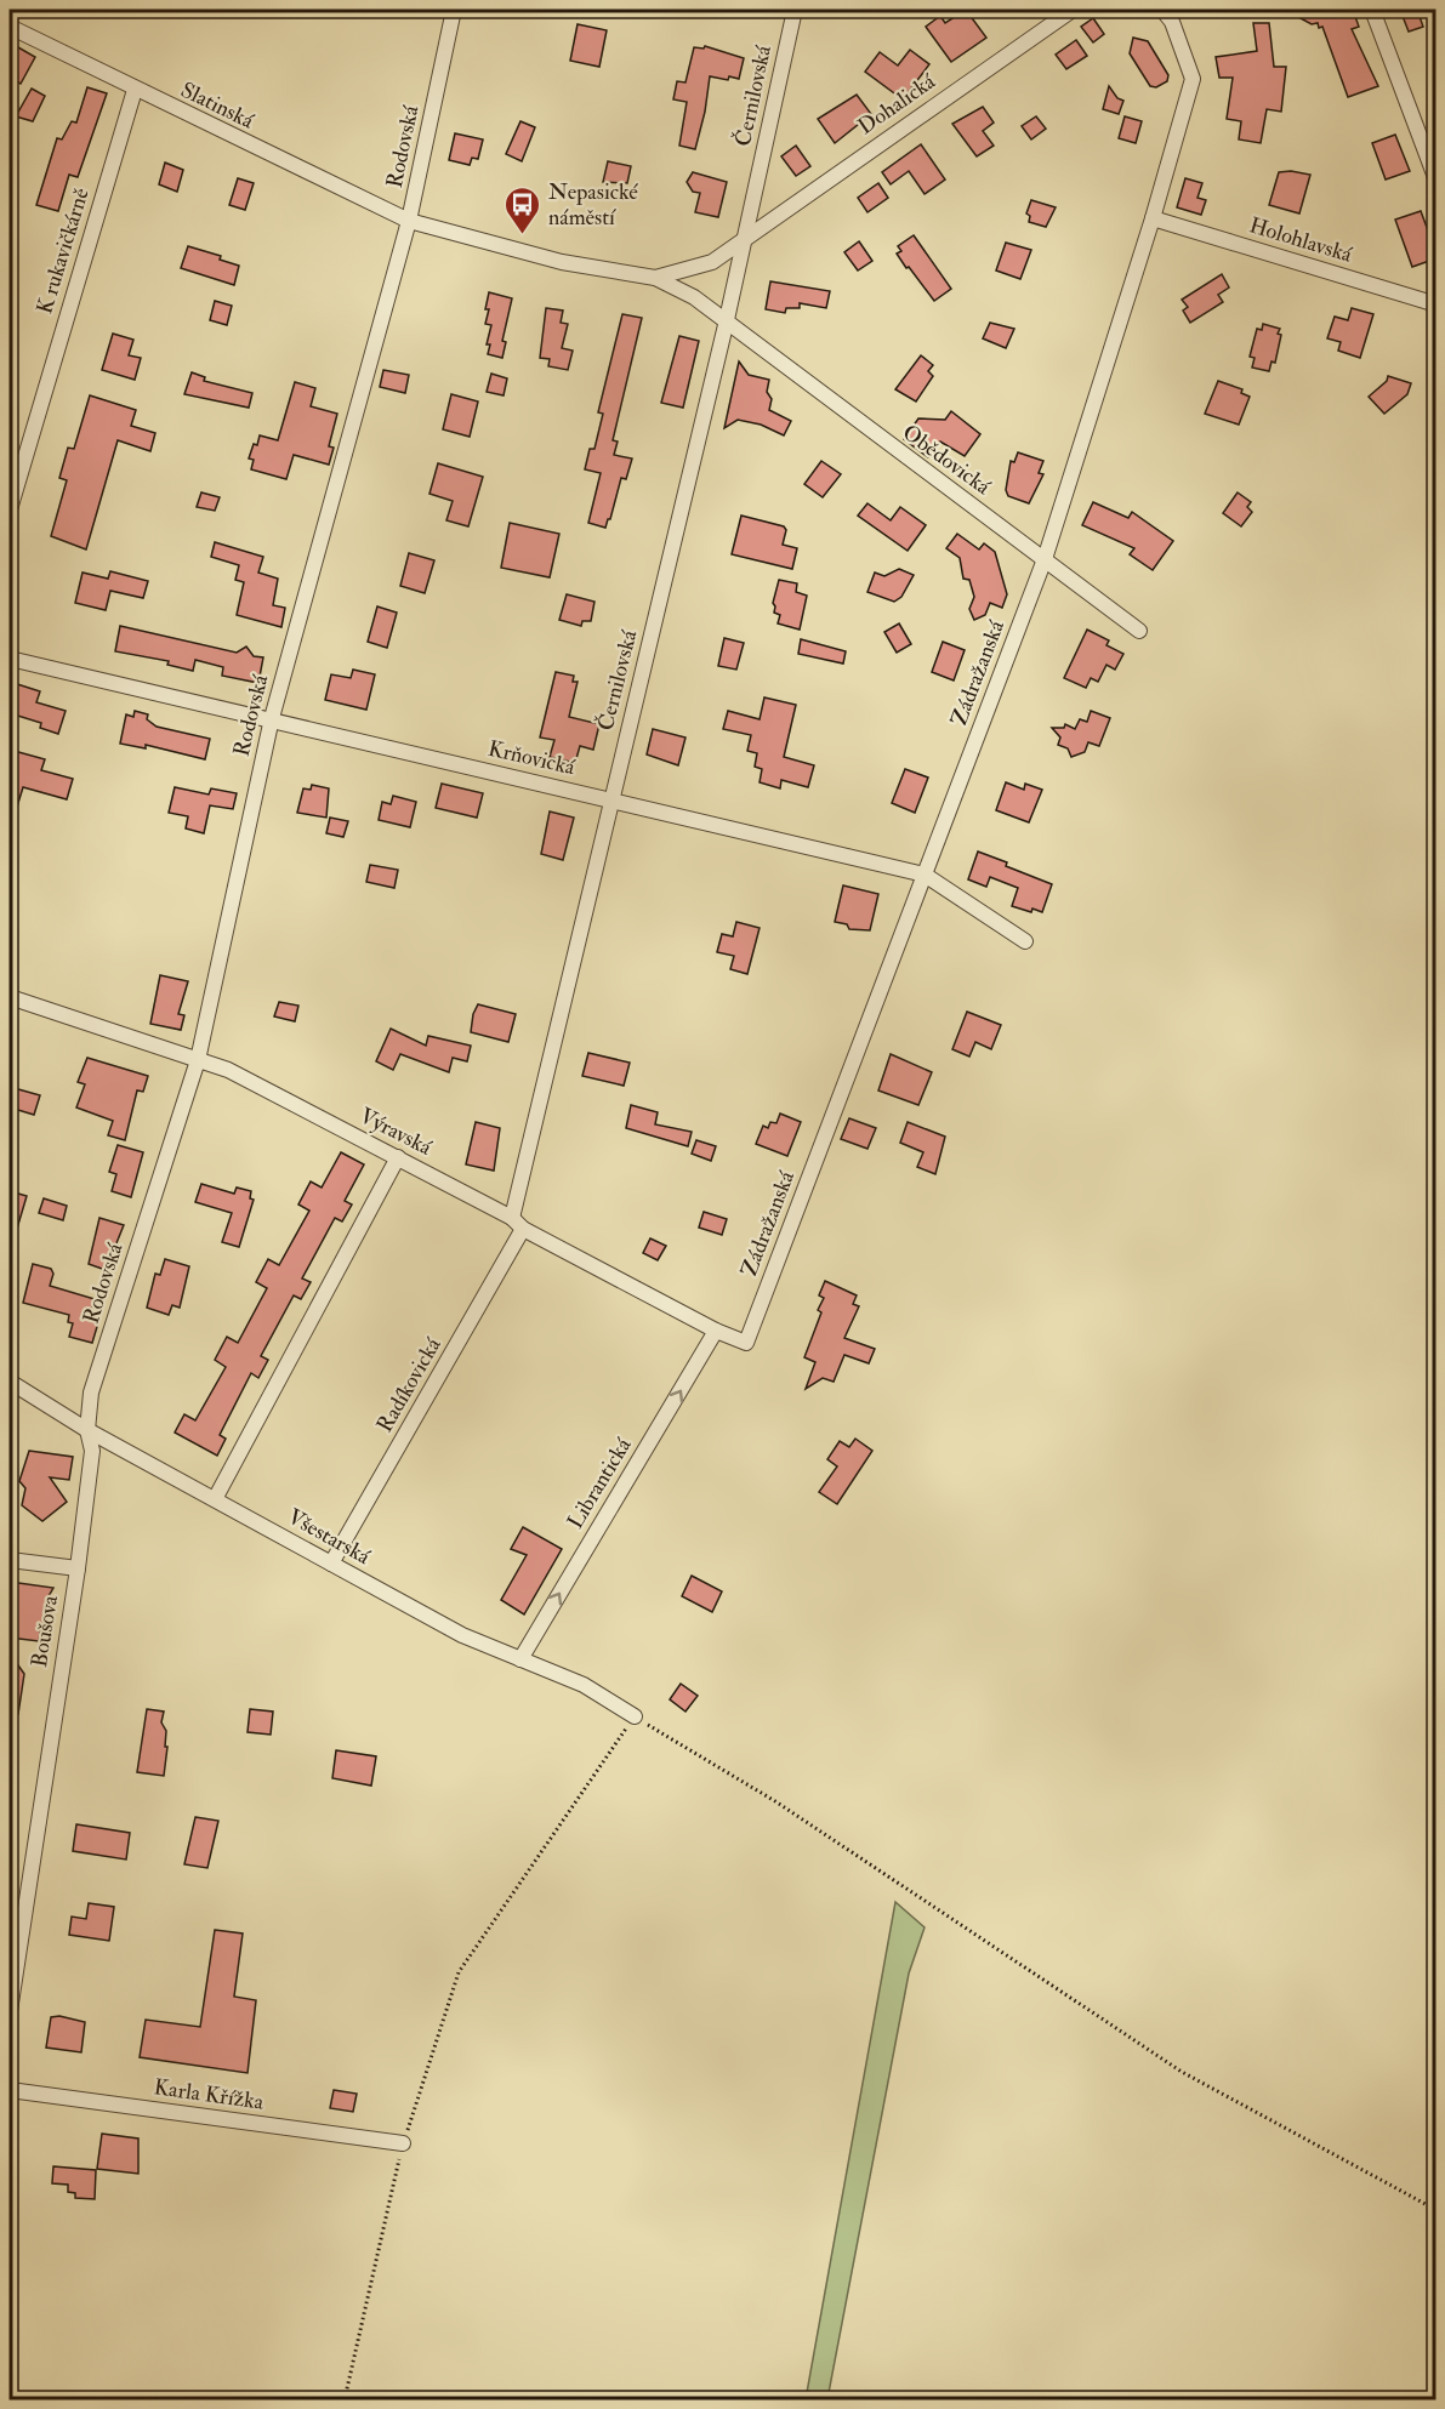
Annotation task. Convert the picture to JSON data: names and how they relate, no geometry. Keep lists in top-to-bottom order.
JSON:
{
  "streets": {
    "street": [
      "Černilovská",
      "Dohalická",
      "Slatinská",
      "Rodovská",
      "Holohlavská",
      "K rukavičkárně",
      "Obědovická",
      "Zádražanská",
      "Krňovická",
      "Výravská",
      "Radíkovická",
      "Librantická",
      "Všestarská",
      "Boušova",
      "Karla Křížka"
    ]
  },
  "crossings": [
    ["Černilovská", "Dohalická"],
    ["Černilovská", "Obědovická"],
    ["Černilovská", "Krňovická"],
    ["Černilovská", "Výravská"],
    ["Černilovská", "Radíkovická"],
    ["Slatinská", "Rodovská"],
    ["Slatinská", "K rukavičkárně"],
    ["Rodovská", "Krňovická"],
    ["Rodovská", "Výravská"],
    ["Rodovská", "Všestarská"],
    ["Rodovská", "Boušova"],
    ["Holohlavská", "Zádražanská"],
    ["Obědovická", "Zádražanská"],
    ["Zádražanská", "Krňovická"],
    ["Zádražanská", "Výravská"],
    ["Výravská", "Radíkovická"],
    ["Výravská", "Librantická"],
    ["Radíkovická", "Všestarská"],
    ["Librantická", "Všestarská"],
    ["Všestarská", "Boušova"]
  ],
  "one_way": ["Librantická"],
  "places": {
    "bus stop": ["Nepasické náměstí"]
  }
}
